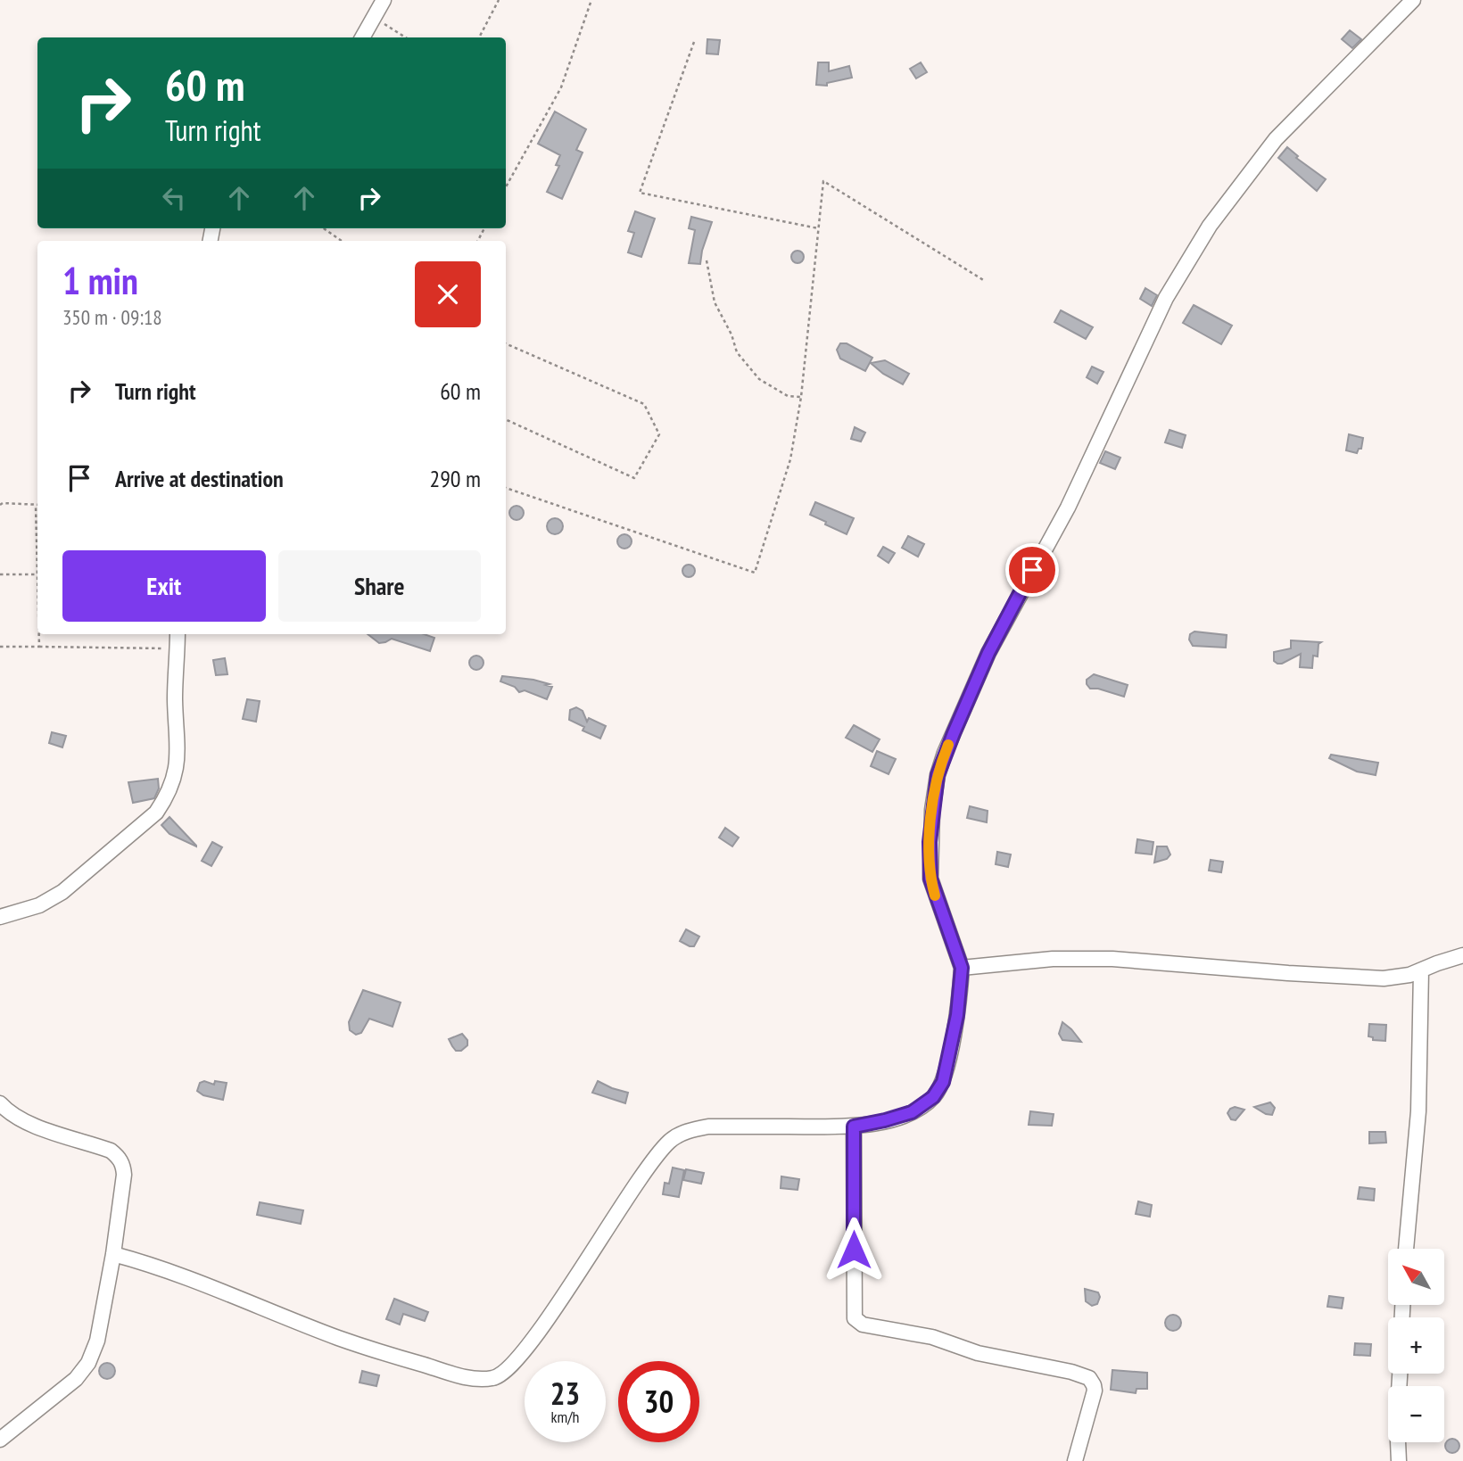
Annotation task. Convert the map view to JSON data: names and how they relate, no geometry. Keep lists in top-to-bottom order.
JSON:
{
  "north": "top left",
  "page": {
    "turn": ["60 m", "Turn right"],
    "heading": ["1 min", "350 m · 09:18"],
    "list": [
      {
        "name": "Turn right",
        "value": "60 m"
      },
      {
        "name": "Arrive at destination",
        "value": "290 m"
      }
    ],
    "buttons": ["Exit", "Share"],
    "map_buttons": ["+", "−"],
    "speed": "23 km/h",
    "limit": "30"
  }
}
